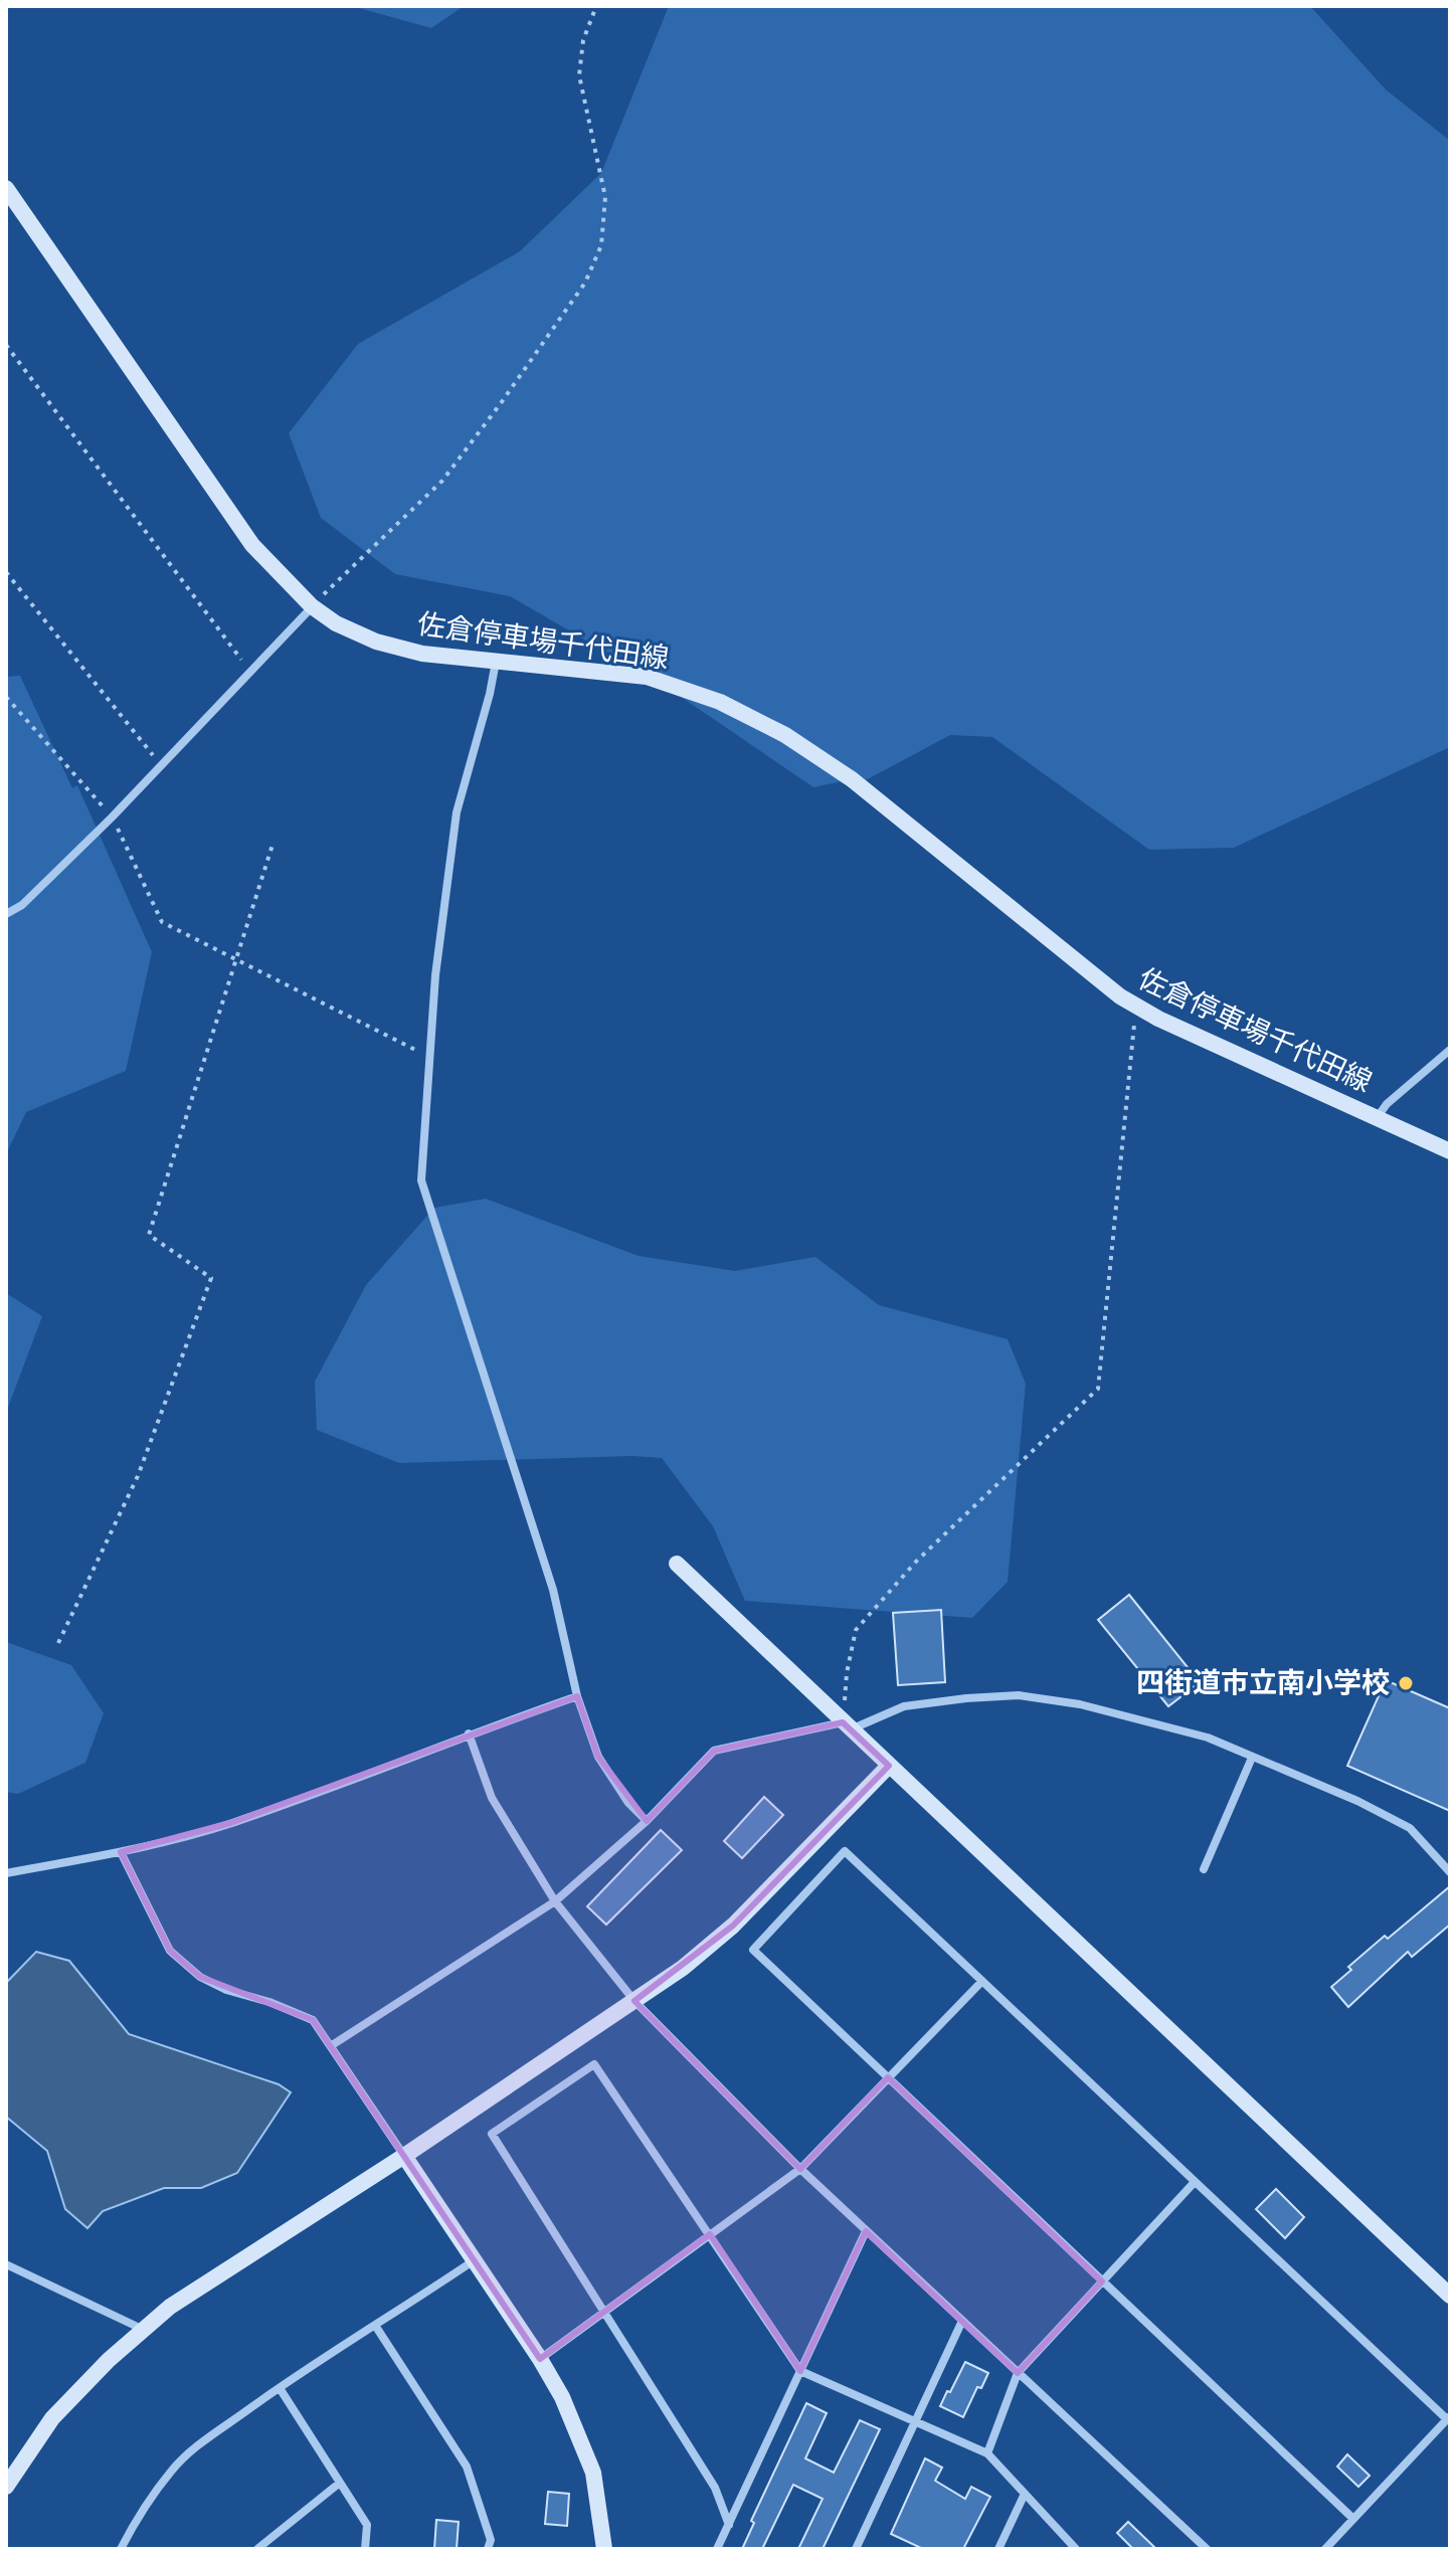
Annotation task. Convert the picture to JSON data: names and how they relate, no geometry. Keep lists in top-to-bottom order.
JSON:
{
  "streets": {
    "street": ["佐倉停車場千代田線"]
  },
  "places": ["四街道市立南小学校"]
}
